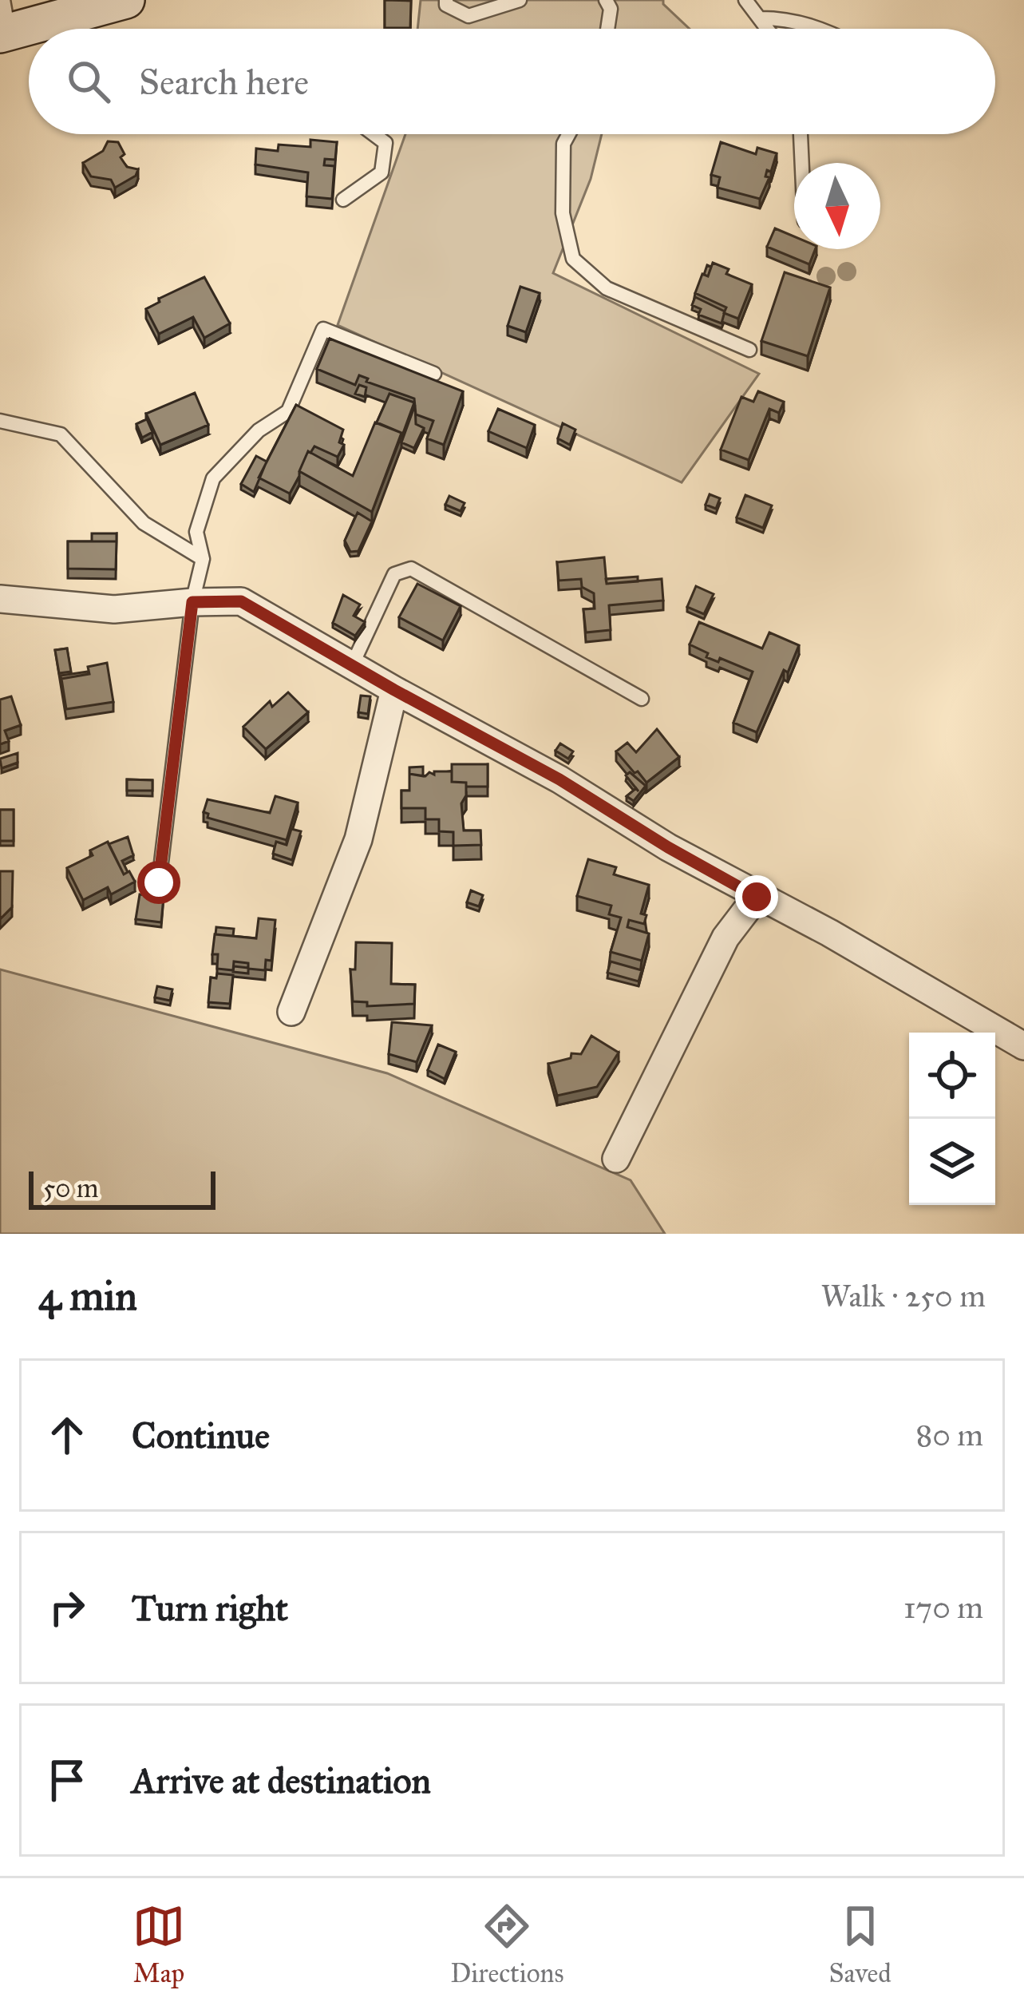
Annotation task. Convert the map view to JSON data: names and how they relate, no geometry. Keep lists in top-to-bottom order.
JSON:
{
  "scale_bar": "50 m",
  "north": "bottom",
  "page": {
    "search": "Search here",
    "scale": "50 m",
    "heading": ["4 min", "Walk · 250 m"],
    "list": [
      ["Continue", "80 m"],
      ["Turn right", "170 m"],
      "Arrive at destination"
    ],
    "nav": ["Map", "Directions", "Saved"]
  }
}
